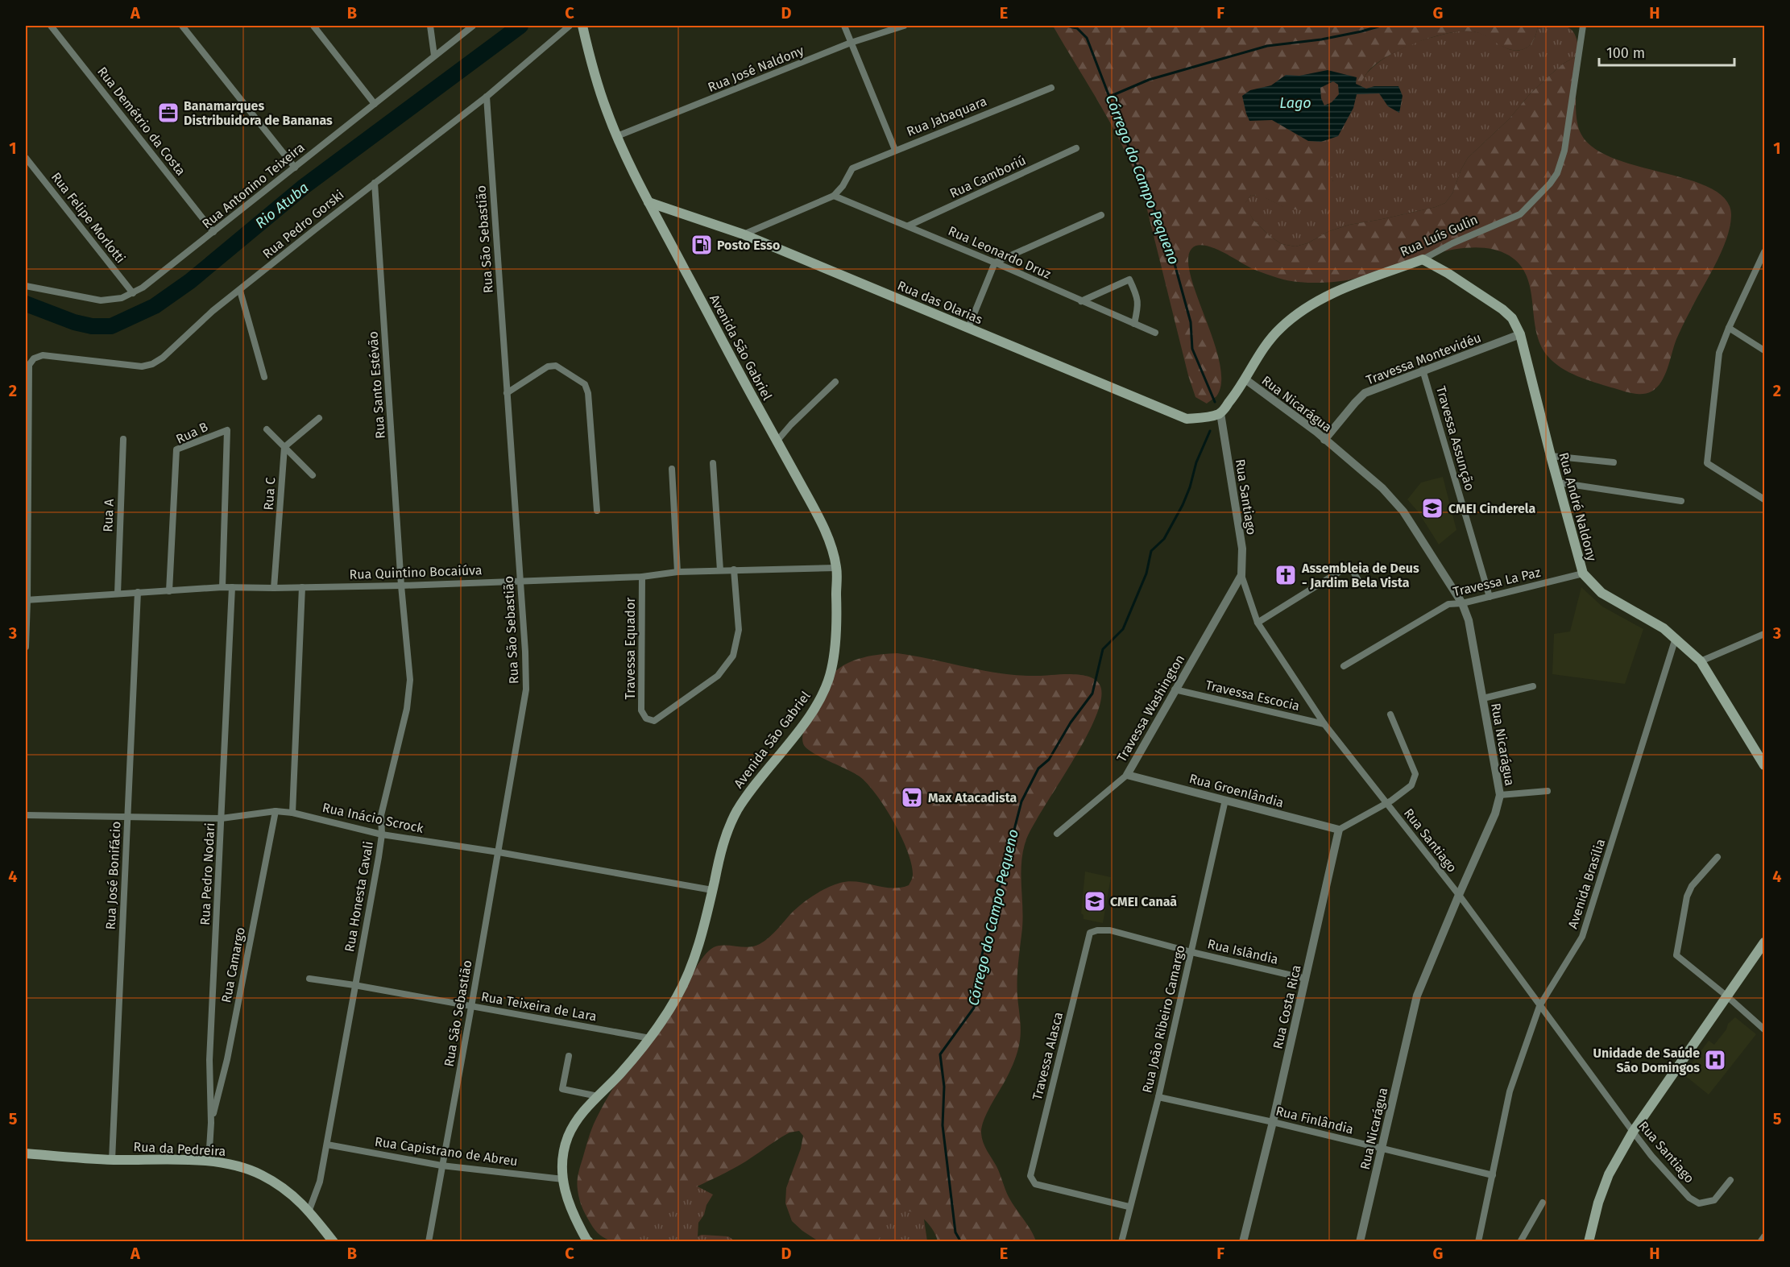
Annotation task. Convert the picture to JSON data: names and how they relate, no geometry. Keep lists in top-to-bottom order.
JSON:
{
  "streets": {
    "main road": [
      "Rua Luís Gulin",
      "Rua das Olarias",
      "Avenida São Gabriel",
      "Rua André Naldony",
      "Rua da Pedreira"
    ],
    "street": [
      "Rua José Naldony",
      "Rua Jabaquara",
      "Rua Demétrio da Costa",
      "Rua Camboriú",
      "Rua Antonino Teixeira",
      "Rua Felipe Morlotti",
      "Rua Pedro Gorski",
      "Rua São Sebastião",
      "Rua Leonardo Druz",
      "Travessa Montevidéu",
      "Rua Santo Estévão",
      "Rua Nicarágua",
      "Rua B",
      "Travessa Assunção",
      "Rua C",
      "Rua Santiago",
      "Rua A",
      "Rua Quintino Bocaiúva",
      "Travessa La Paz",
      "Travessa Equador",
      "Travessa Escocia",
      "Travessa Washington",
      "Rua Groenlândia",
      "Rua Inácio Scrock",
      "Rua Pedro Nodari",
      "Rua José Bonifácio",
      "Avenida Brasília",
      "Rua Honesta Cavali",
      "Rua Islândia",
      "Rua Camargo",
      "Rua Teixeira de Lara",
      "Rua Costa Rica",
      "Rua João Ribeiro Camargo",
      "Travessa Alasca",
      "Rua Finlândia",
      "Rua Capistrano de Abreu"
    ]
  },
  "crossings": [
    ["Rua José Naldony", "Avenida São Gabriel"],
    ["Rua Jabaquara", "Rua Leonardo Druz"],
    ["Rua Demétrio da Costa", "Rua Antonino Teixeira"],
    ["Rua Camboriú", "Rua Leonardo Druz"],
    ["Rua Antonino Teixeira", "Rua Felipe Morlotti"],
    ["Rua Pedro Gorski", "Rua São Sebastião"],
    ["Rua Pedro Gorski", "Rua Santo Estévão"],
    ["Rua Pedro Gorski", "Rua Quintino Bocaiúva"],
    ["Rua Luís Gulin", "Rua das Olarias"],
    ["Rua Luís Gulin", "Rua Nicarágua"],
    ["Rua Luís Gulin", "Rua Santiago"],
    ["Rua Luís Gulin", "Rua André Naldony"],
    ["Rua São Sebastião", "Rua Quintino Bocaiúva"],
    ["Rua São Sebastião", "Rua Inácio Scrock"],
    ["Rua São Sebastião", "Rua Teixeira de Lara"],
    ["Rua São Sebastião", "Rua Capistrano de Abreu"],
    ["Rua das Olarias", "Avenida São Gabriel"],
    ["Rua das Olarias", "Rua Santiago"],
    ["Avenida São Gabriel", "Rua Quintino Bocaiúva"],
    ["Avenida São Gabriel", "Rua Inácio Scrock"],
    ["Avenida São Gabriel", "Rua Teixeira de Lara"],
    ["Avenida São Gabriel", "Rua Capistrano de Abreu"],
    ["Travessa Montevidéu", "Rua Nicarágua"],
    ["Travessa Montevidéu", "Travessa Assunção"],
    ["Travessa Montevidéu", "Rua André Naldony"],
    ["Rua Santo Estévão", "Rua Quintino Bocaiúva"],
    ["Rua Santo Estévão", "Rua Honesta Cavali"],
    ["Rua Nicarágua", "Rua Santiago"],
    ["Rua Nicarágua", "Travessa La Paz"],
    ["Rua Nicarágua", "Rua Finlândia"],
    ["Rua B", "Rua Quintino Bocaiúva"],
    ["Travessa Assunção", "Travessa La Paz"],
    ["Rua C", "Rua Quintino Bocaiúva"],
    ["Rua Santiago", "Travessa Escocia"],
    ["Rua Santiago", "Travessa Washington"],
    ["Rua Santiago", "Avenida Brasília"],
    ["Rua André Naldony", "Travessa La Paz"],
    ["Rua André Naldony", "Avenida Brasília"],
    ["Rua A", "Rua Quintino Bocaiúva"],
    ["Rua Quintino Bocaiúva", "Travessa Equador"],
    ["Rua Quintino Bocaiúva", "Rua Pedro Nodari"],
    ["Rua Quintino Bocaiúva", "Rua José Bonifácio"],
    ["Rua Quintino Bocaiúva", "Rua Honesta Cavali"],
    ["Travessa Escocia", "Travessa Washington"],
    ["Travessa Washington", "Rua Groenlândia"],
    ["Rua Groenlândia", "Rua Costa Rica"],
    ["Rua Groenlândia", "Rua João Ribeiro Camargo"],
    ["Rua Inácio Scrock", "Rua Pedro Nodari"],
    ["Rua Inácio Scrock", "Rua José Bonifácio"],
    ["Rua Inácio Scrock", "Rua Honesta Cavali"],
    ["Rua Inácio Scrock", "Rua Camargo"],
    ["Rua Pedro Nodari", "Rua Camargo"],
    ["Rua Pedro Nodari", "Rua da Pedreira"],
    ["Rua José Bonifácio", "Rua da Pedreira"],
    ["Avenida Brasília", "Rua Finlândia"],
    ["Rua Honesta Cavali", "Rua Teixeira de Lara"],
    ["Rua Honesta Cavali", "Rua da Pedreira"],
    ["Rua Honesta Cavali", "Rua Capistrano de Abreu"],
    ["Rua Islândia", "Rua Costa Rica"],
    ["Rua Islândia", "Rua João Ribeiro Camargo"],
    ["Rua Islândia", "Travessa Alasca"],
    ["Rua Costa Rica", "Rua Finlândia"],
    ["Rua João Ribeiro Camargo", "Travessa Alasca"],
    ["Rua João Ribeiro Camargo", "Rua Finlândia"]
  ],
  "water": ["Lago", "Córrego do Campo Pequeno", "Rio Atuba"],
  "places": {
    "office": ["Banamarques Distribuidora de Bananas"],
    "fuel station": ["Posto Esso"],
    "school or university": ["CMEI Cinderela", "CMEI Canaã"],
    "church": ["Assembleia de Deus - Jardim Bela Vista"],
    "supermarket": ["Max Atacadista"],
    "hospital": ["Unidade de Saúde São Domingos"]
  },
  "scale_bar": "100 m",
  "grid": {
    "columns": [
      "A",
      "B",
      "C",
      "D",
      "E",
      "F",
      "G",
      "H"
    ],
    "rows": [
      "1",
      "2",
      "3",
      "4",
      "5"
    ]
  }
}
